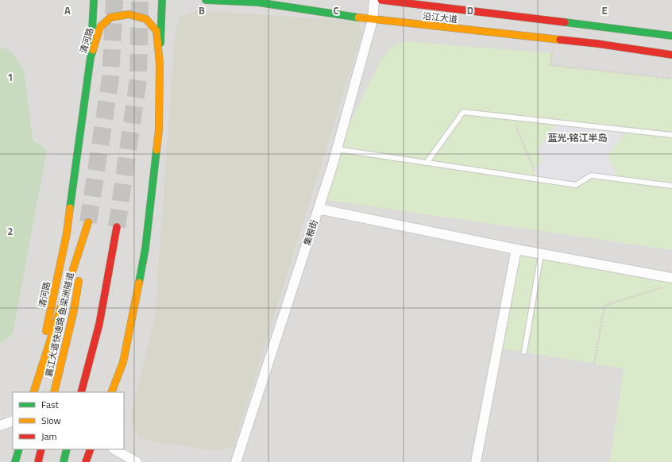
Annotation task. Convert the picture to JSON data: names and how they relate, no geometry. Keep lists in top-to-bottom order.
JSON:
{
  "streets": {
    "main road": ["沿江大道", "清河路", "襄江大道快速路 鱼梁洲隧道"],
    "street": ["集粮街"]
  },
  "crossings": [
    ["沿江大道", "集粮街"]
  ],
  "districts": ["蓝光·铭江半岛"],
  "legend": ["Fast", "Slow", "Jam"],
  "grid": {
    "columns": [
      "A",
      "B",
      "C",
      "D",
      "E"
    ],
    "rows": ["1", "2"]
  }
}
